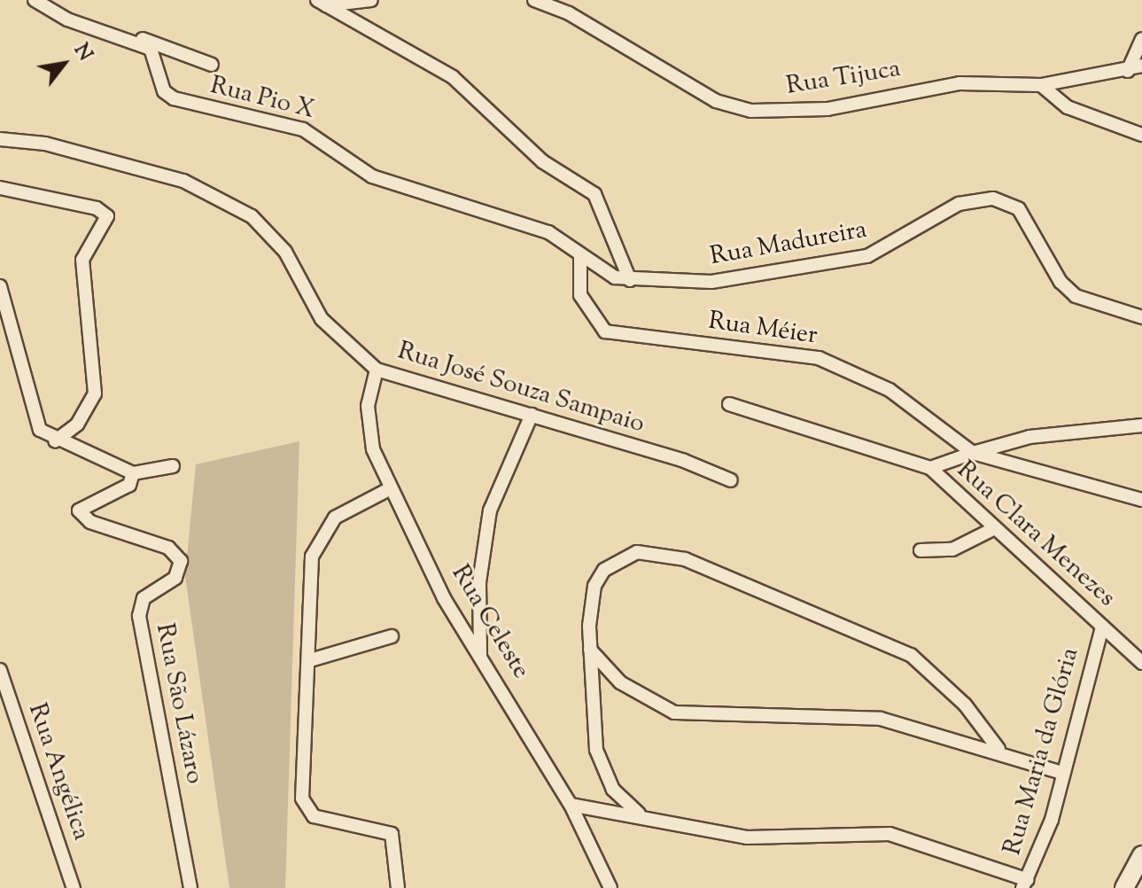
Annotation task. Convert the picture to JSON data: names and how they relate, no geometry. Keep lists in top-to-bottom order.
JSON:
{
  "streets": {
    "street": [
      "Rua Tijuca",
      "Rua Pio X",
      "Rua Madureira",
      "Rua Méier",
      "Rua José Souza Sampaio",
      "Rua Clara Menezes",
      "Rua Celeste",
      "Rua São Lázaro",
      "Rua Maria da Glória",
      "Rua Angélica"
    ]
  },
  "crossings": [
    ["Rua Pio X", "Rua Madureira"],
    ["Rua Pio X", "Rua Méier"],
    ["Rua Madureira", "Rua Méier"],
    ["Rua José Souza Sampaio", "Rua Celeste"],
    ["Rua Clara Menezes", "Rua Maria da Glória"]
  ],
  "north": "top right"
}
